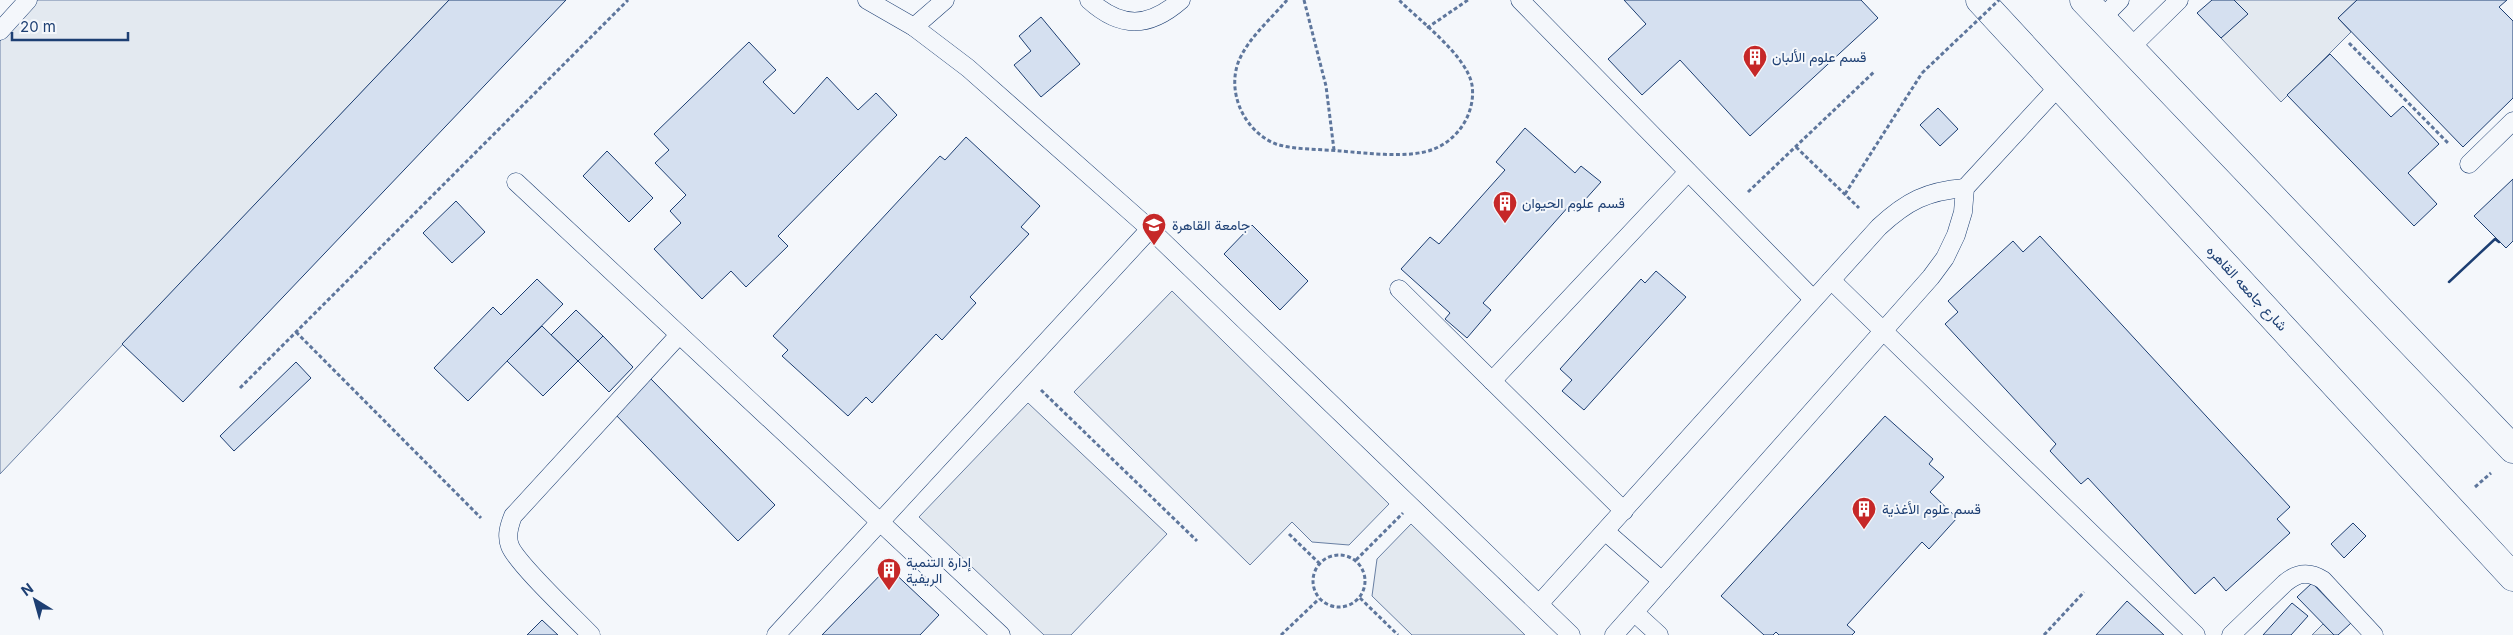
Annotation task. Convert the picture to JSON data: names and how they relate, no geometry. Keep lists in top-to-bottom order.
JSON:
{
  "streets": {
    "main road": ["شارع جامعه القاهره"]
  },
  "places": {
    "building": [
      "قسم علوم الألبان",
      "قسم علوم الحيوان",
      "قسم علوم الأغذية",
      "إدارة التنمية الريفية"
    ],
    "school or university": ["جامعة القاهرة"]
  },
  "scale_bar": "20 m",
  "north": "top left"
}
